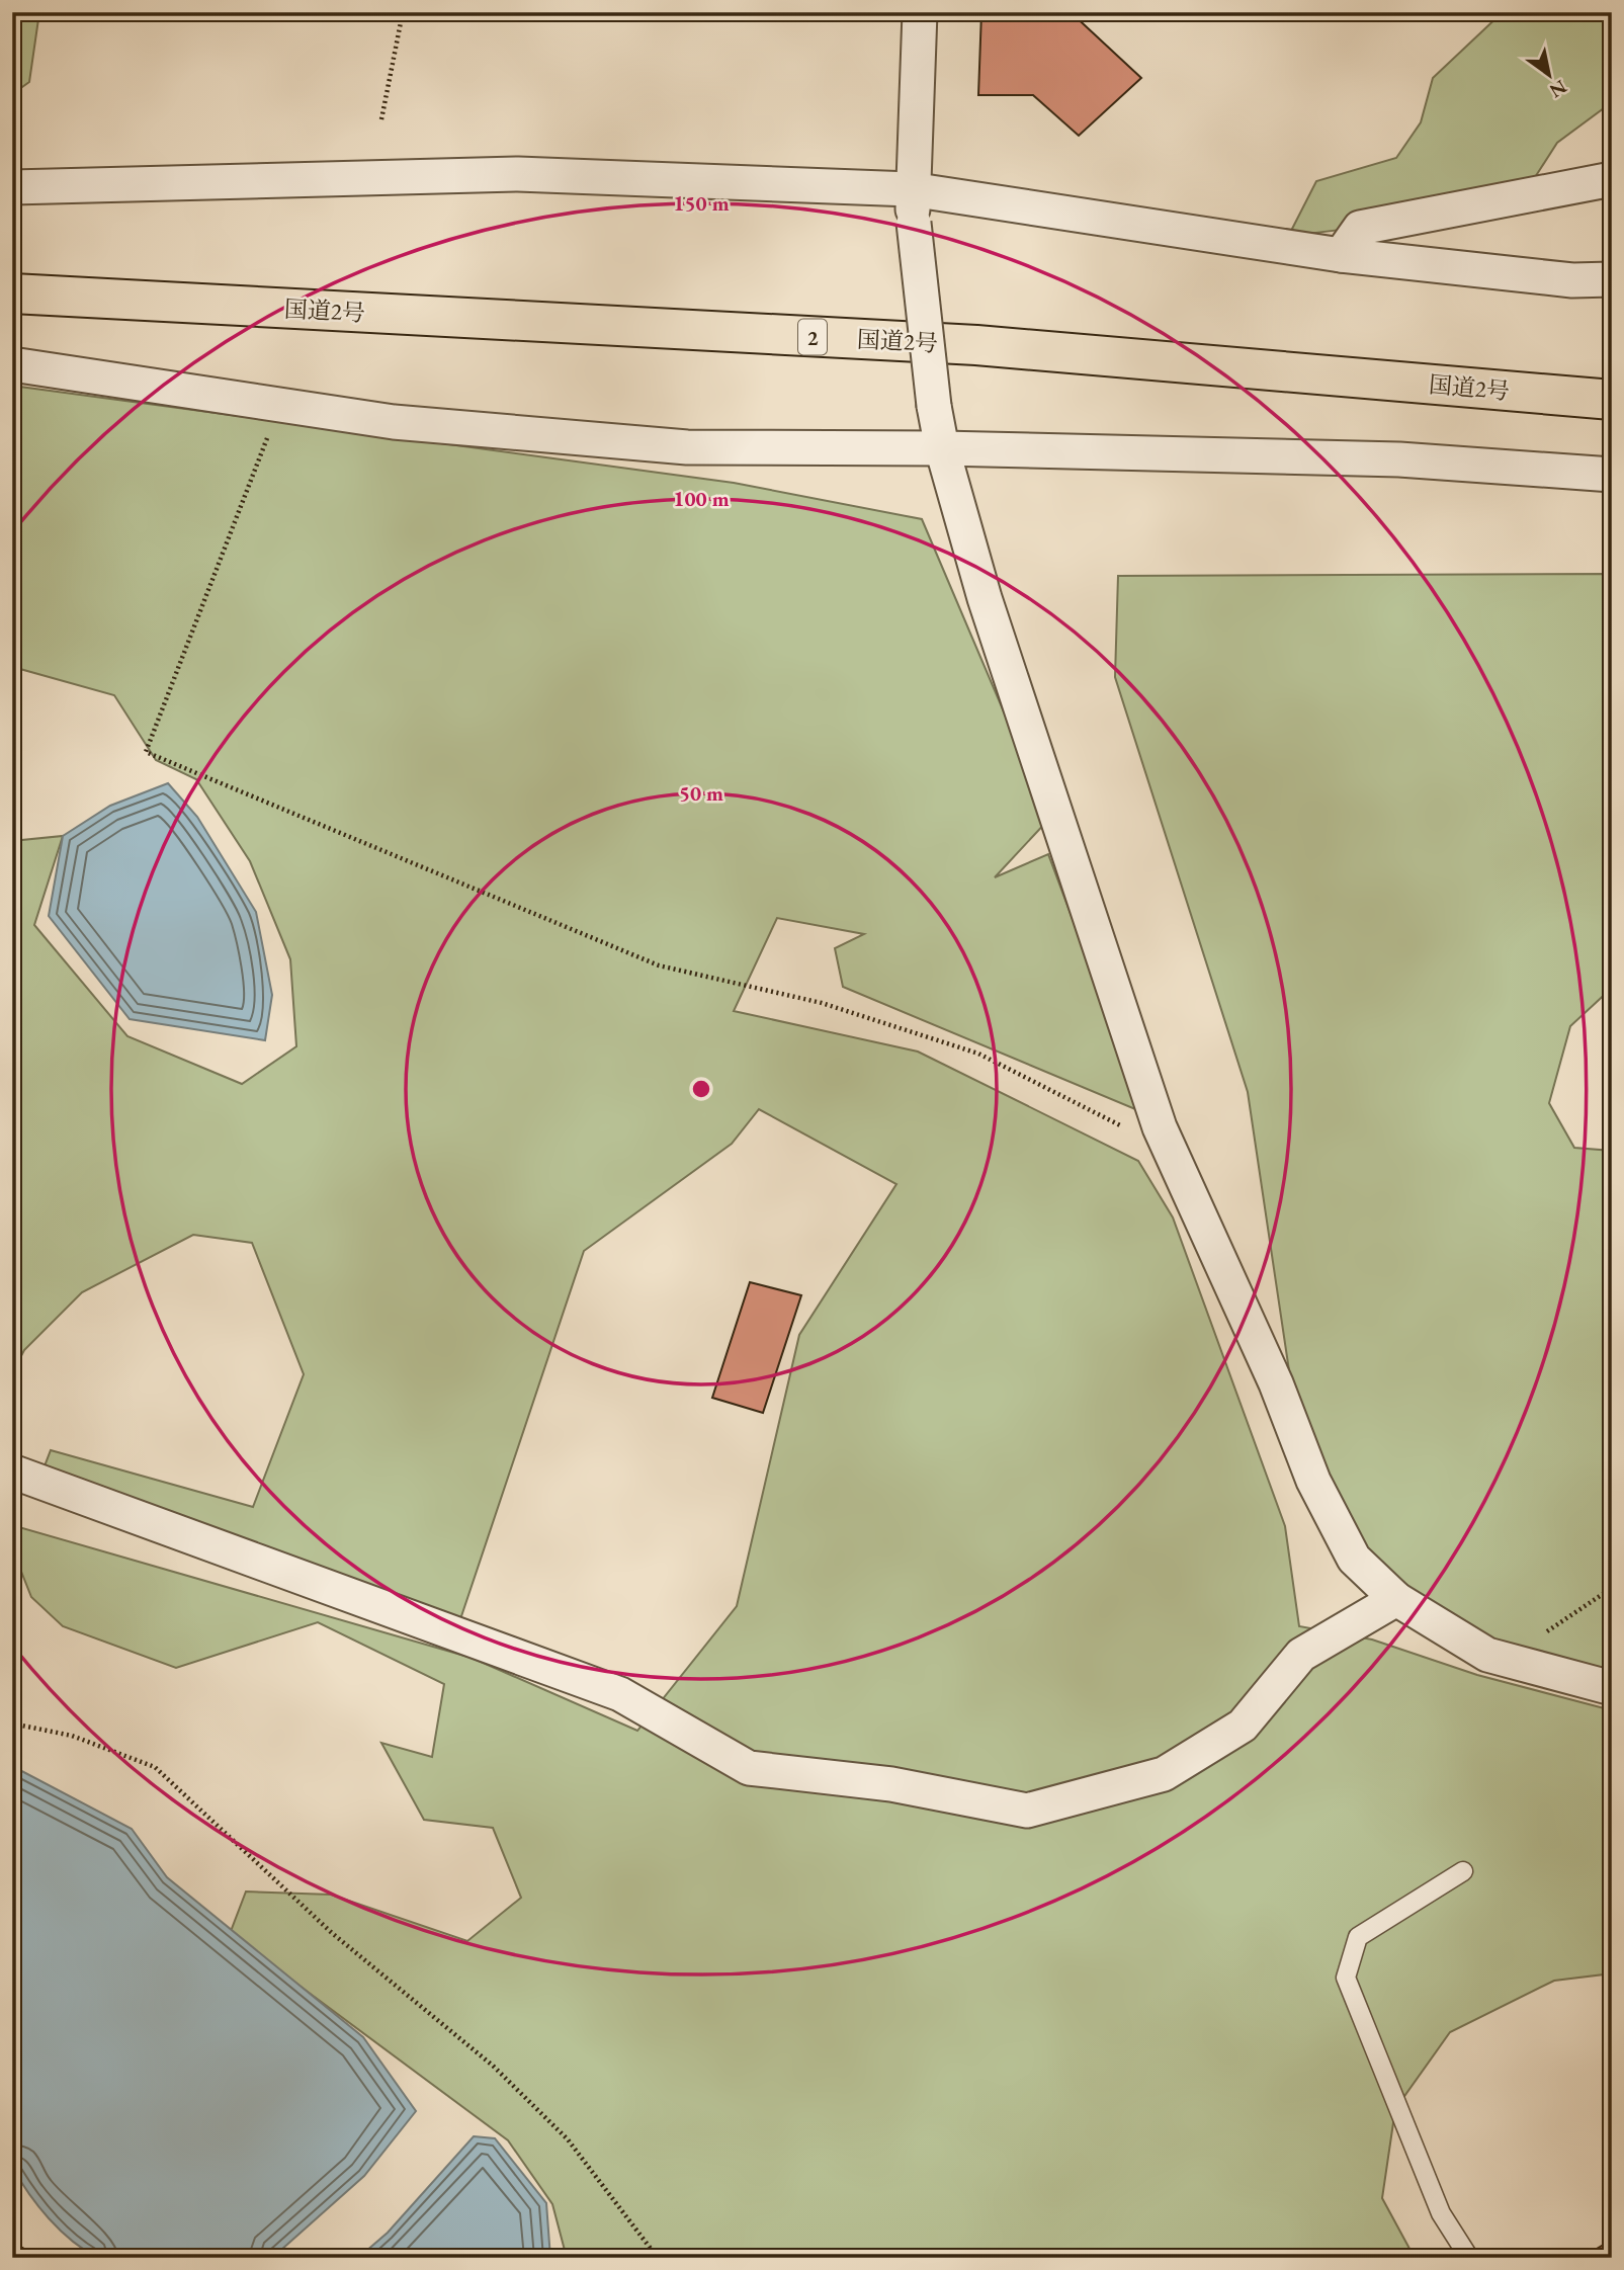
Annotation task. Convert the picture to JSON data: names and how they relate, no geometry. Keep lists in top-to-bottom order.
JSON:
{
  "streets": {
    "highway": ["国道2号", "2"]
  },
  "north": "bottom right",
  "rings": ["150 m", "100 m", "50 m"]
}
